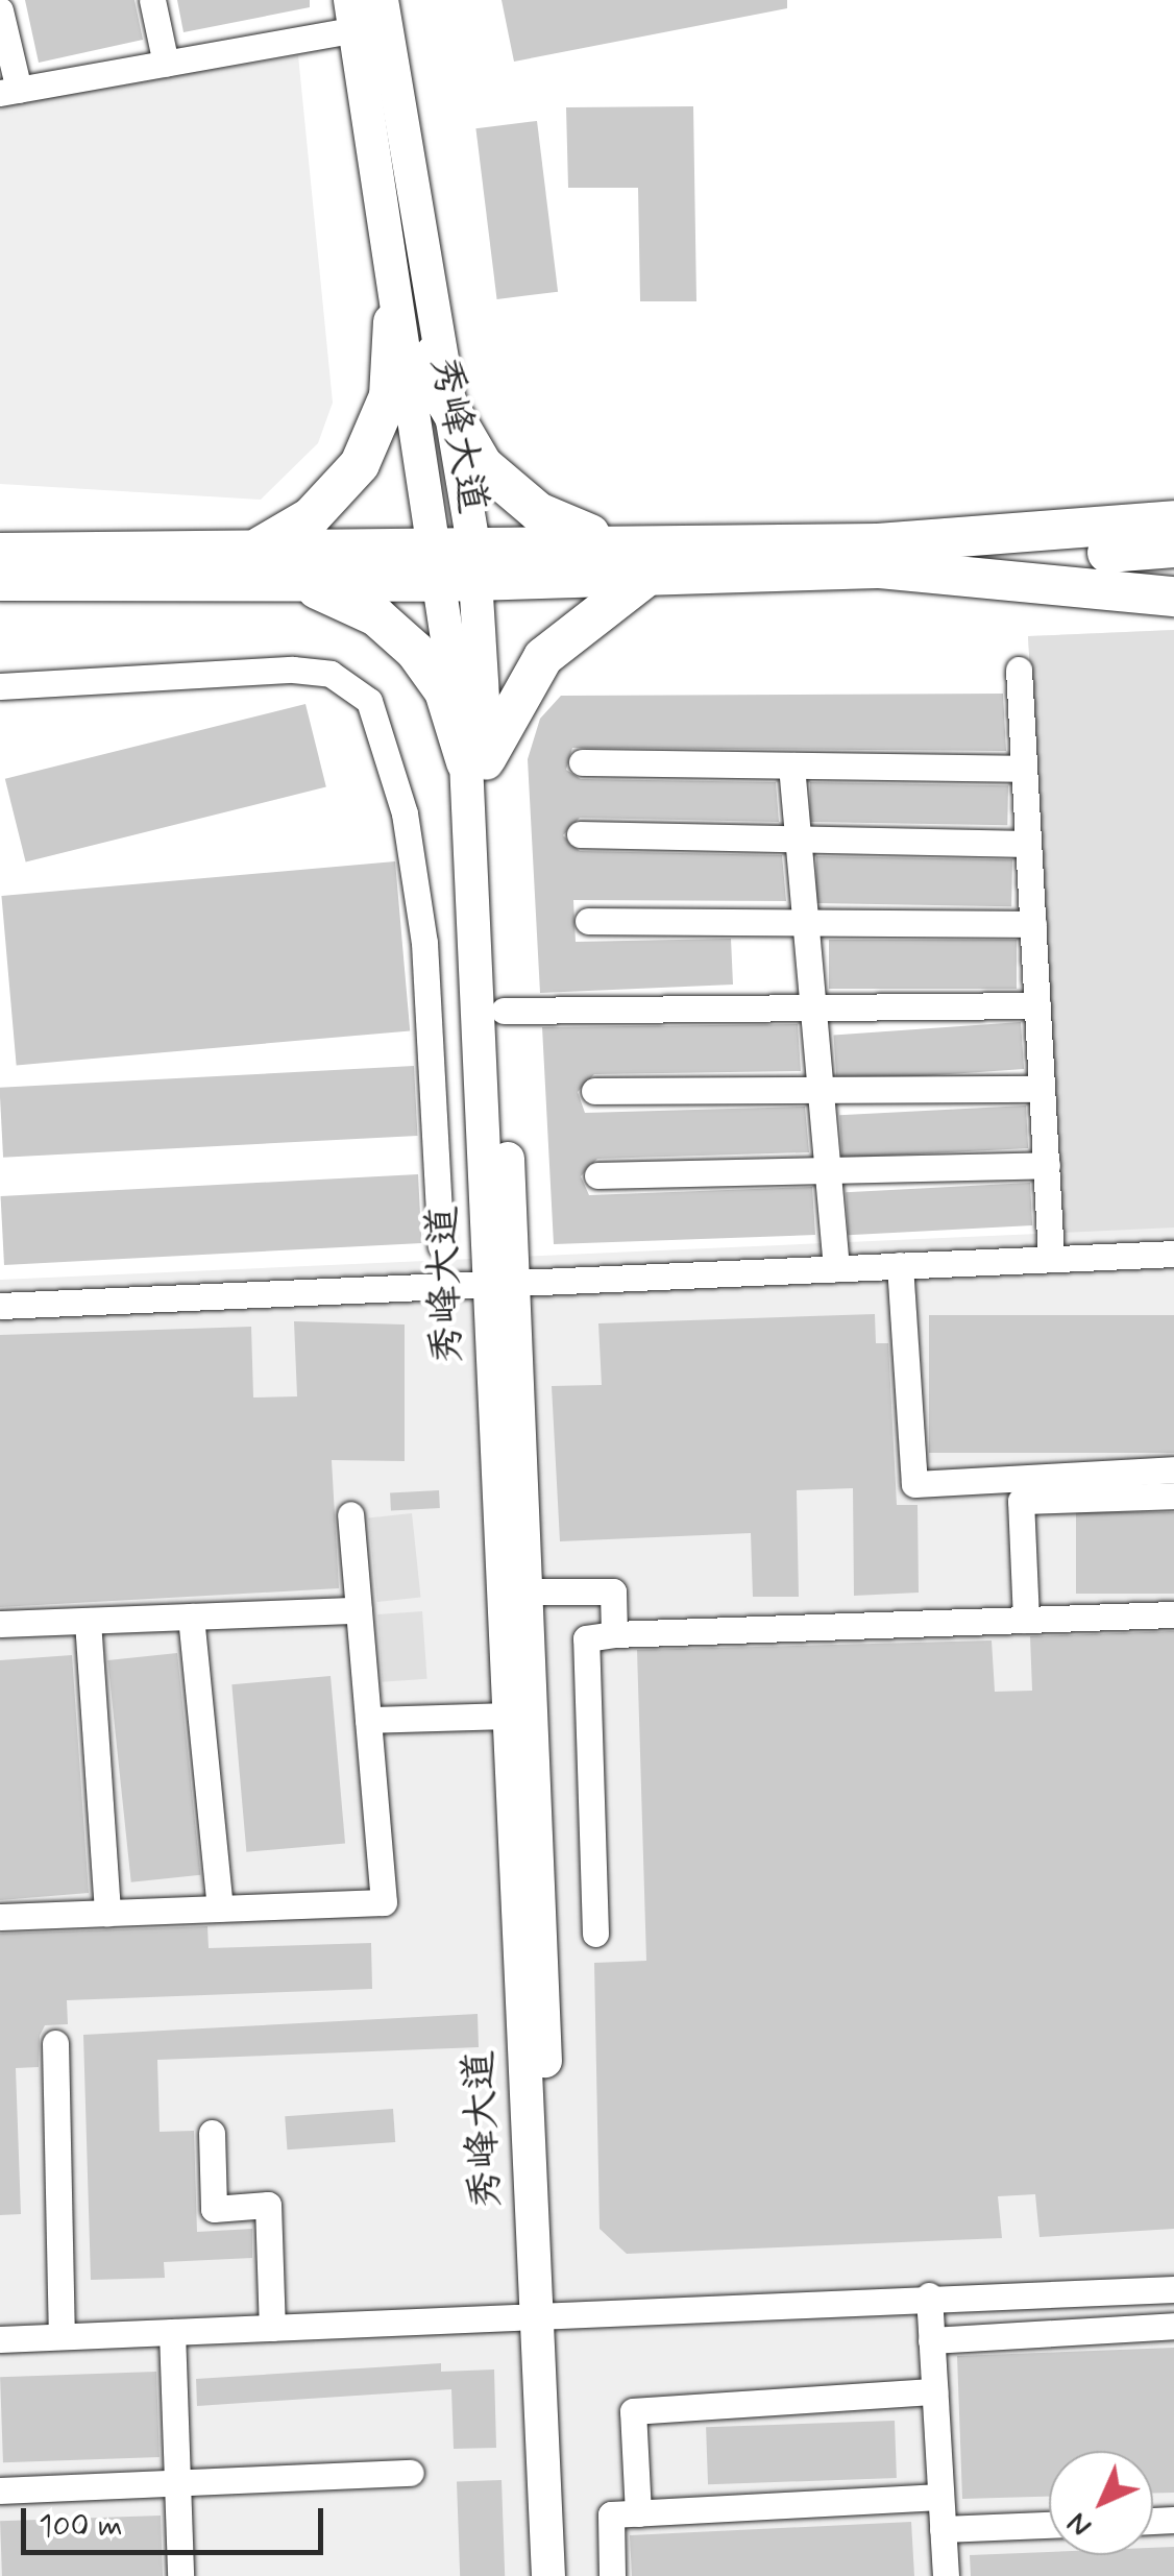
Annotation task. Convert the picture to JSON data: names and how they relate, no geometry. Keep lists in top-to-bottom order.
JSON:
{
  "streets": {
    "main road": ["秀峰大道"]
  },
  "scale_bar": "100 m",
  "north": "bottom left"
}
